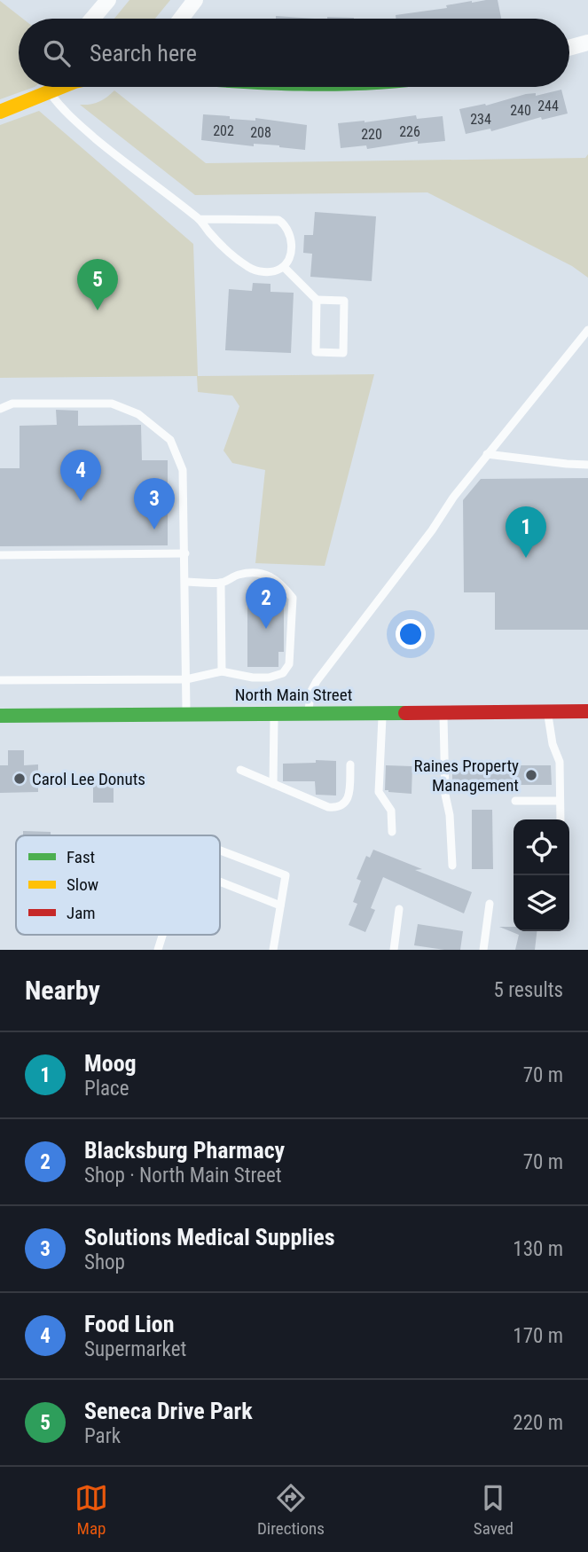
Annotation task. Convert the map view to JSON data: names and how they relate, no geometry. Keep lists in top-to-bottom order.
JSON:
{
  "streets": {
    "main road": ["North Main Street"]
  },
  "places": ["Raines Property Management", "Carol Lee Donuts"],
  "house_numbers": [
    "244",
    "240",
    "234",
    "202",
    "226",
    "208",
    "220"
  ],
  "legend": ["Fast", "Slow", "Jam"],
  "page": {
    "search": "Search here",
    "pins": [
      "5",
      "4",
      "3",
      "1",
      "2"
    ],
    "heading": ["Nearby", "5 results"],
    "list": [
      {
        "mark": "1",
        "name": "Moog",
        "note": "Place",
        "value": "70 m"
      },
      {
        "mark": "2",
        "name": "Blacksburg Pharmacy",
        "note": "Shop · North Main Street",
        "value": "70 m"
      },
      {
        "mark": "3",
        "name": "Solutions Medical Supplies",
        "note": "Shop",
        "value": "130 m"
      },
      {
        "mark": "4",
        "name": "Food Lion",
        "note": "Supermarket",
        "value": "170 m"
      },
      {
        "mark": "5",
        "name": "Seneca Drive Park",
        "note": "Park",
        "value": "220 m"
      }
    ],
    "nav": ["Map", "Directions", "Saved"]
  }
}
